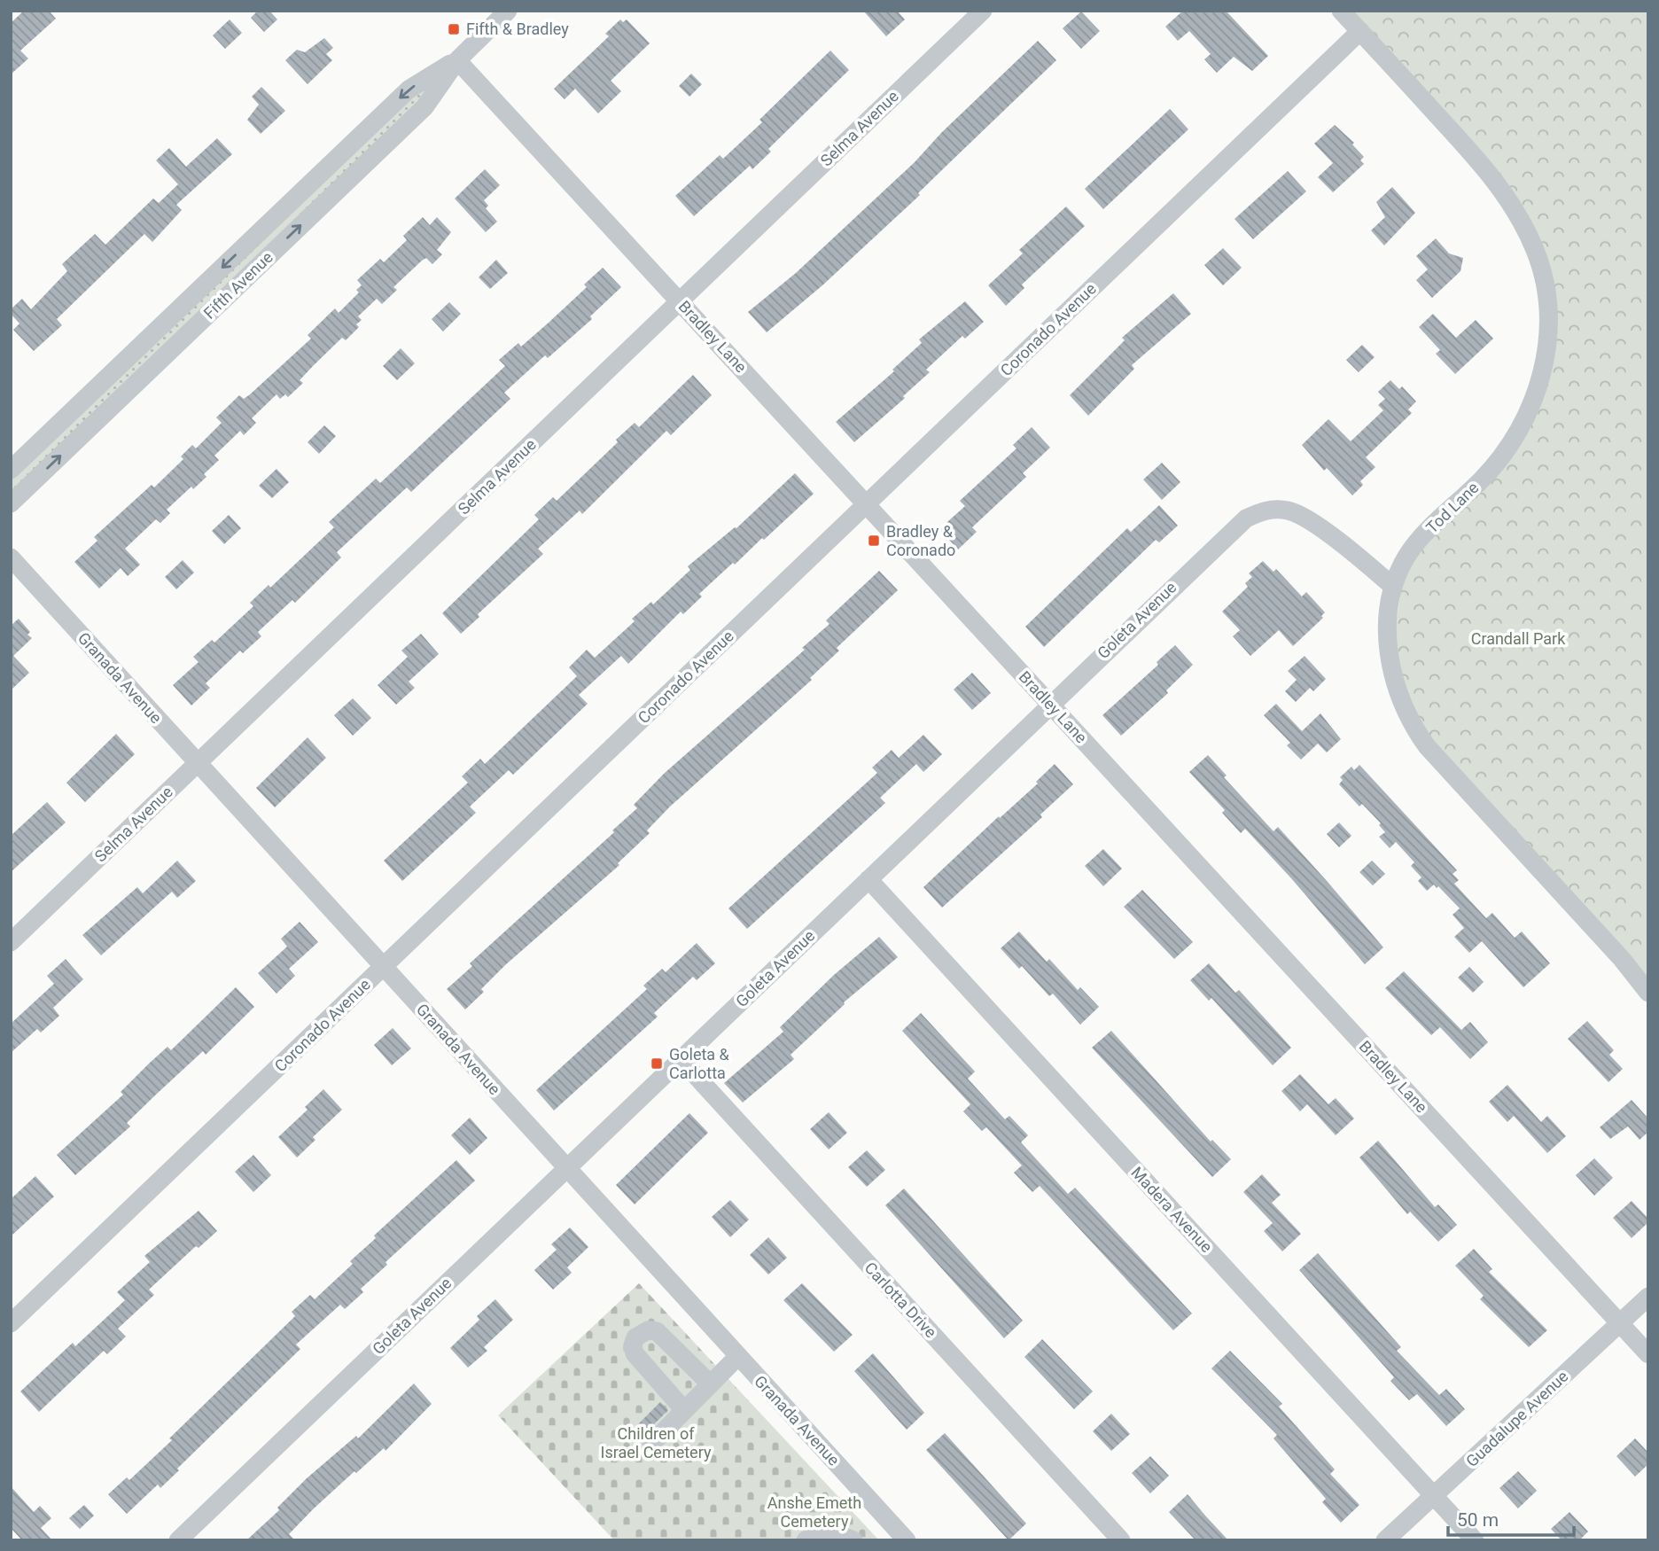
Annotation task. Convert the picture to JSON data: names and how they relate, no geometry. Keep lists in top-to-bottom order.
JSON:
{
  "streets": {
    "street": [
      "Selma Avenue",
      "Fifth Avenue",
      "Coronado Avenue",
      "Bradley Lane",
      "Tod Lane",
      "Goleta Avenue",
      "Granada Avenue",
      "Madera Avenue",
      "Carlotta Drive",
      "Guadalupe Avenue"
    ]
  },
  "crossings": [
    ["Selma Avenue", "Bradley Lane"],
    ["Selma Avenue", "Granada Avenue"],
    ["Fifth Avenue", "Bradley Lane"],
    ["Coronado Avenue", "Bradley Lane"],
    ["Coronado Avenue", "Tod Lane"],
    ["Coronado Avenue", "Granada Avenue"],
    ["Bradley Lane", "Goleta Avenue"],
    ["Bradley Lane", "Guadalupe Avenue"],
    ["Tod Lane", "Goleta Avenue"],
    ["Goleta Avenue", "Granada Avenue"],
    ["Goleta Avenue", "Madera Avenue"],
    ["Goleta Avenue", "Carlotta Drive"],
    ["Madera Avenue", "Guadalupe Avenue"]
  ],
  "parks": ["Crandall Park", "Children of Israel Cemetery", "Anshe Emeth Cemetery"],
  "places": {
    "transit": ["Fifth & Bradley", "Bradley & Coronado", "Goleta & Carlotta"]
  },
  "scale_bar": "50 m"
}
